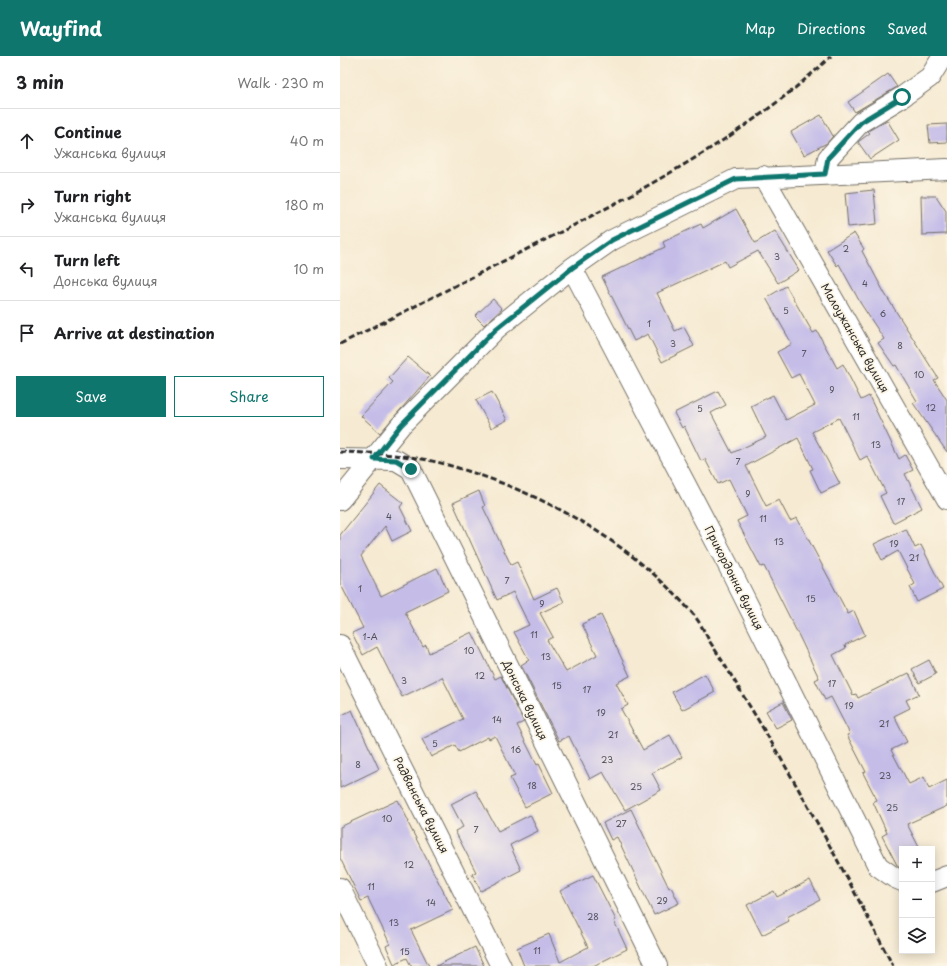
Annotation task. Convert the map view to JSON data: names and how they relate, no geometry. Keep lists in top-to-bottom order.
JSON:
{
  "streets": {
    "street": [
      "Малоужанська вулиця",
      "Прикордонна вулиця",
      "Донська вулиця",
      "Радванська вулиця"
    ]
  },
  "house_numbers": [
    "2",
    "3",
    "4",
    "5",
    "6",
    "1",
    "3",
    "8",
    "7",
    "10",
    "9",
    "12",
    "5",
    "11",
    "13",
    "7",
    "9",
    "17",
    "4",
    "11",
    "13",
    "19",
    "21",
    "7",
    "1",
    "15",
    "9",
    "11",
    "1-А",
    "10",
    "13",
    "12",
    "3",
    "17",
    "15",
    "17",
    "19",
    "19",
    "14",
    "21",
    "21",
    "5",
    "16",
    "23",
    "8",
    "23",
    "18",
    "25",
    "25",
    "10",
    "27",
    "7",
    "12",
    "11",
    "29",
    "14",
    "28",
    "13",
    "11",
    "15"
  ],
  "page": {
    "header": "Wayfind",
    "nav": ["Map", "Directions", "Saved"],
    "heading": ["3 min", "Walk · 230 m"],
    "list": [
      ["Continue", "Ужанська вулиця", "40 m"],
      ["Turn right", "Ужанська вулиця", "180 m"],
      ["Turn left", "Донська вулиця", "10 m"],
      "Arrive at destination"
    ],
    "buttons": ["Save", "Share"],
    "map_buttons": ["+", "−"]
  }
}
